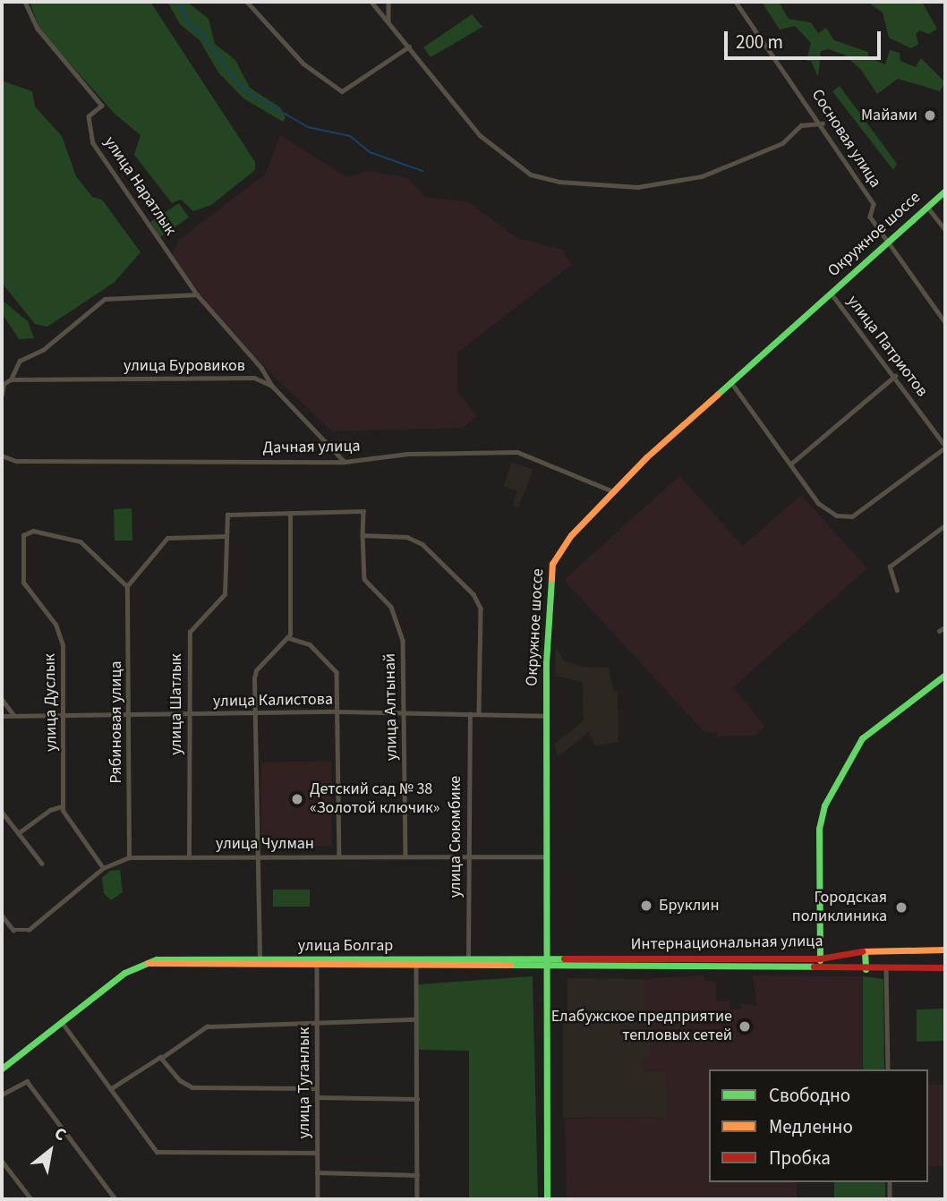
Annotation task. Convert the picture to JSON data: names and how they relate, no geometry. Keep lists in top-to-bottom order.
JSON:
{
  "streets": {
    "street": [
      "Сосновая улица",
      "улица Наратлык",
      "Окружное шоссе",
      "улица Патриотов",
      "улица Буровиков",
      "Дачная улица",
      "улица Калистова",
      "улица Дуслык",
      "улица Шатлык",
      "улица Алтынай",
      "Рябиновая улица",
      "улица Сююмбике",
      "улица Чулман",
      "Интернациональная улица",
      "улица Болгар",
      "улица Туганлык"
    ]
  },
  "crossings": [
    ["Сосновая улица", "Окружное шоссе"],
    ["улица Наратлык", "улица Буровиков"],
    ["Окружное шоссе", "улица Патриотов"],
    ["Окружное шоссе", "Дачная улица"],
    ["Окружное шоссе", "улица Калистова"],
    ["Окружное шоссе", "улица Чулман"],
    ["Окружное шоссе", "Интернациональная улица"],
    ["Окружное шоссе", "улица Болгар"],
    ["улица Калистова", "улица Дуслык"],
    ["улица Калистова", "улица Шатлык"],
    ["улица Калистова", "улица Алтынай"],
    ["улица Калистова", "Рябиновая улица"],
    ["улица Калистова", "улица Сююмбике"],
    ["улица Дуслык", "Рябиновая улица"],
    ["улица Шатлык", "улица Алтынай"],
    ["улица Шатлык", "улица Чулман"],
    ["улица Алтынай", "улица Чулман"],
    ["Рябиновая улица", "улица Чулман"],
    ["улица Сююмбике", "улица Чулман"],
    ["улица Сююмбике", "улица Болгар"],
    ["Интернациональная улица", "улица Болгар"],
    ["улица Болгар", "улица Туганлык"]
  ],
  "places": [
    "Майами",
    "Детский сад № 38 «Золотой ключик»",
    "Бруклин",
    "Городская поликлиника",
    "Елабужское предприятие тепловых сетей"
  ],
  "legend": ["Свободно", "Медленно", "Пробка"],
  "scale_bar": "200 m",
  "north": "top right"
}
